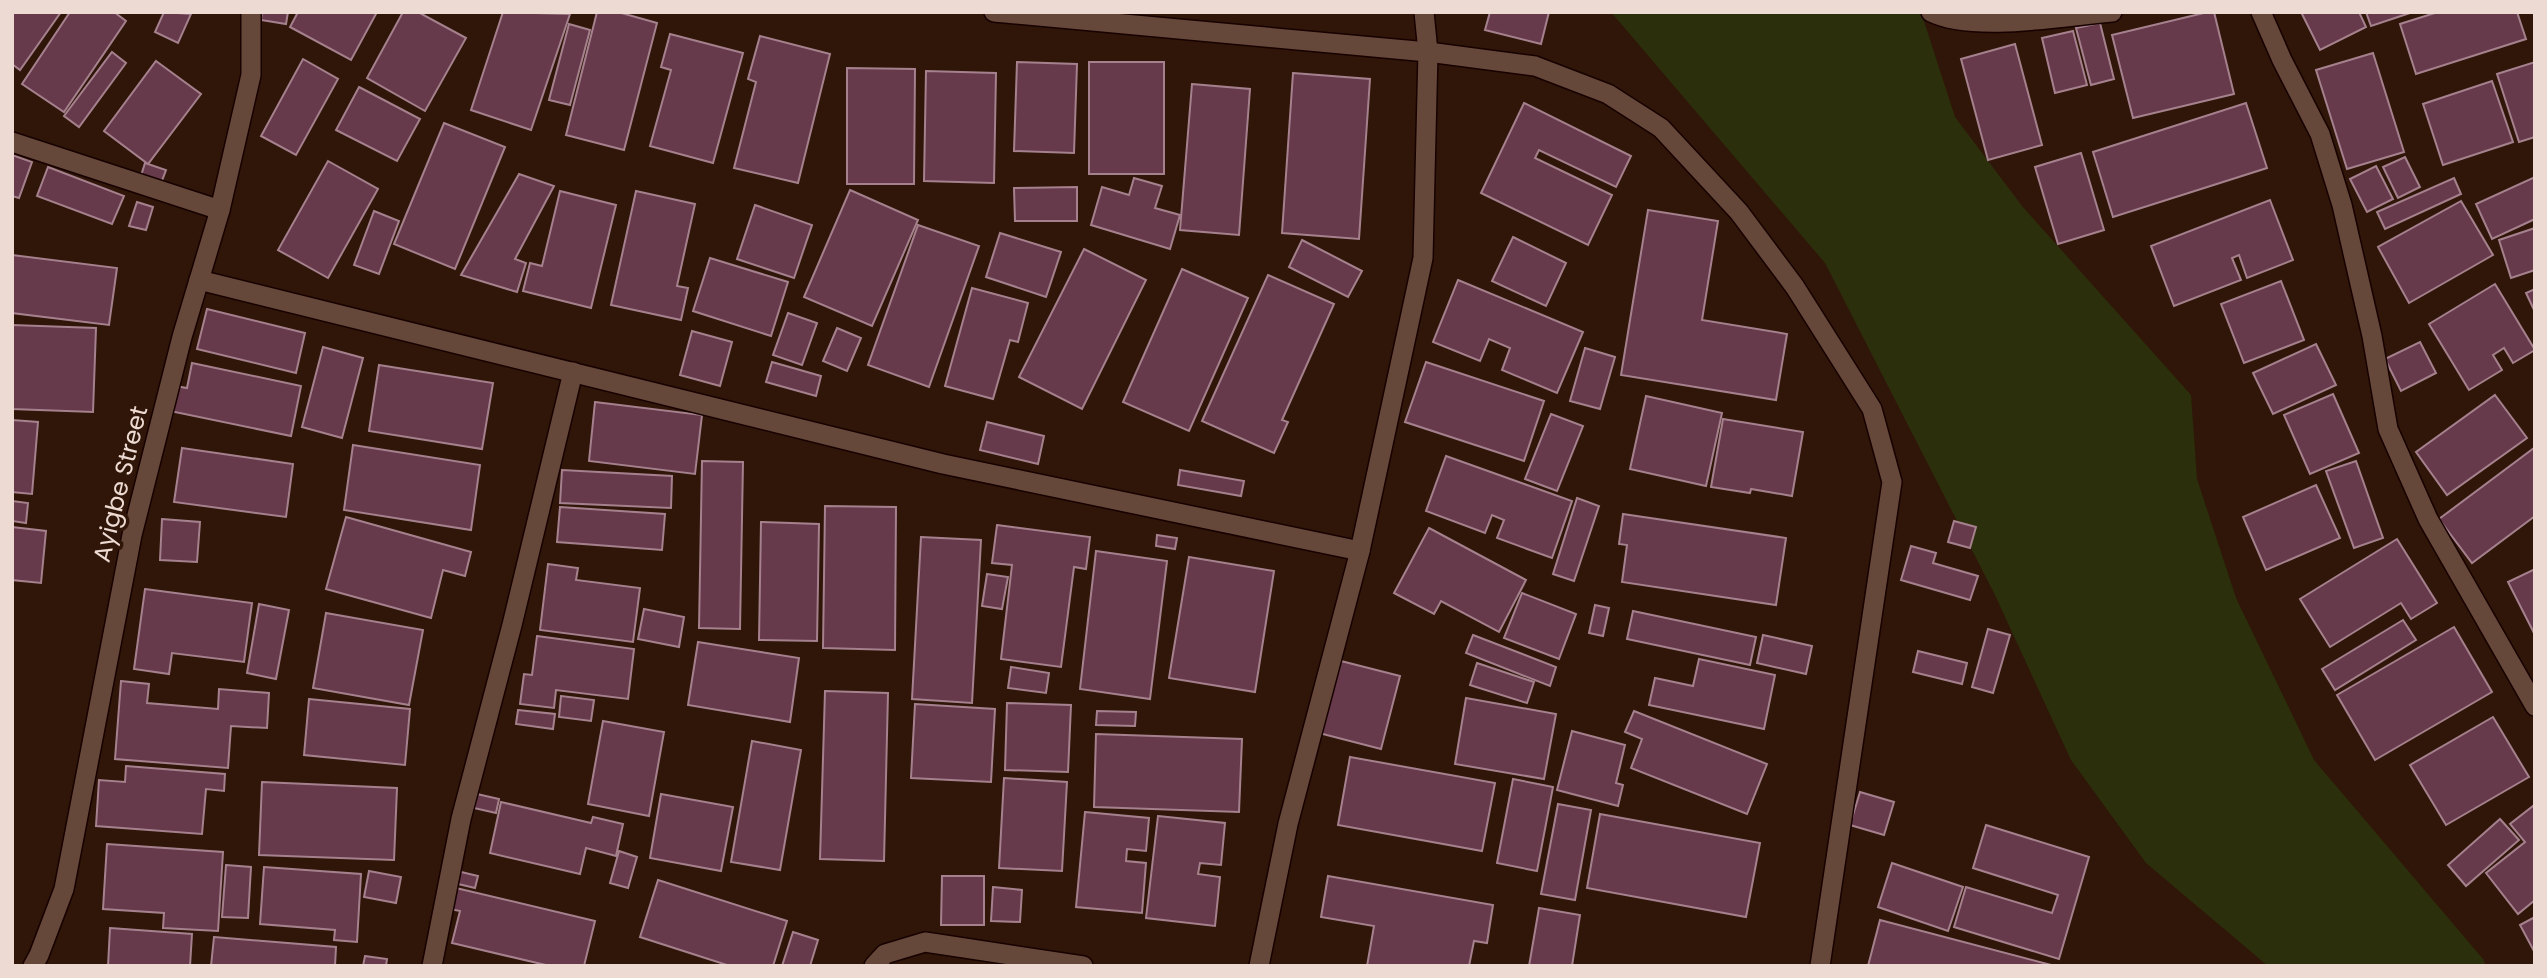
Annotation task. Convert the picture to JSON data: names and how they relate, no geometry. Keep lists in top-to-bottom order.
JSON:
{
  "streets": {
    "street": ["Ayigbe Street"]
  }
}
